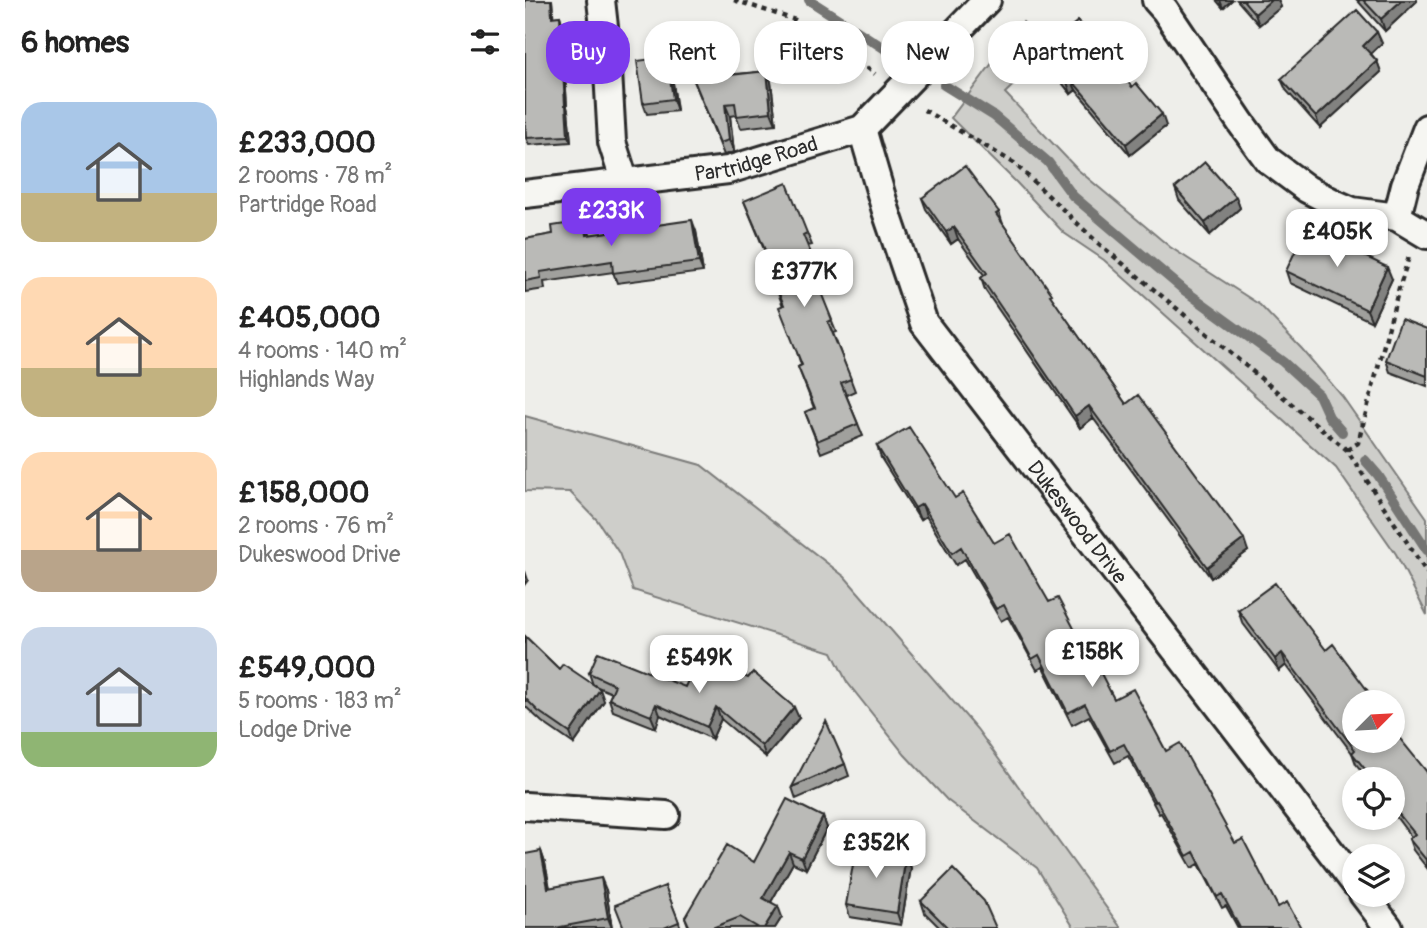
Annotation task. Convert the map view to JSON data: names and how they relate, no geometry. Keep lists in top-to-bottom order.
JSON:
{
  "streets": {
    "street": ["Partridge Road", "Dukeswood Drive"]
  },
  "crossings": [
    ["Partridge Road", "Dukeswood Drive"]
  ],
  "north": "top right",
  "page": {
    "heading": "6 homes",
    "chip": [
      "Buy",
      "Rent",
      "Filters",
      "New",
      "Apartment"
    ],
    "list": [
      {
        "name": "£233,000",
        "note": "2 rooms · 78 m² · Partridge Road"
      },
      {
        "name": "£405,000",
        "note": "4 rooms · 140 m² · Highlands Way"
      },
      {
        "name": "£158,000",
        "note": "2 rooms · 76 m² · Dukeswood Drive"
      },
      {
        "name": "£549,000",
        "note": "5 rooms · 183 m² · Lodge Drive"
      }
    ],
    "price": [
      "£233K",
      "£405K",
      "£377K",
      "£158K",
      "£549K",
      "£352K"
    ]
  }
}
